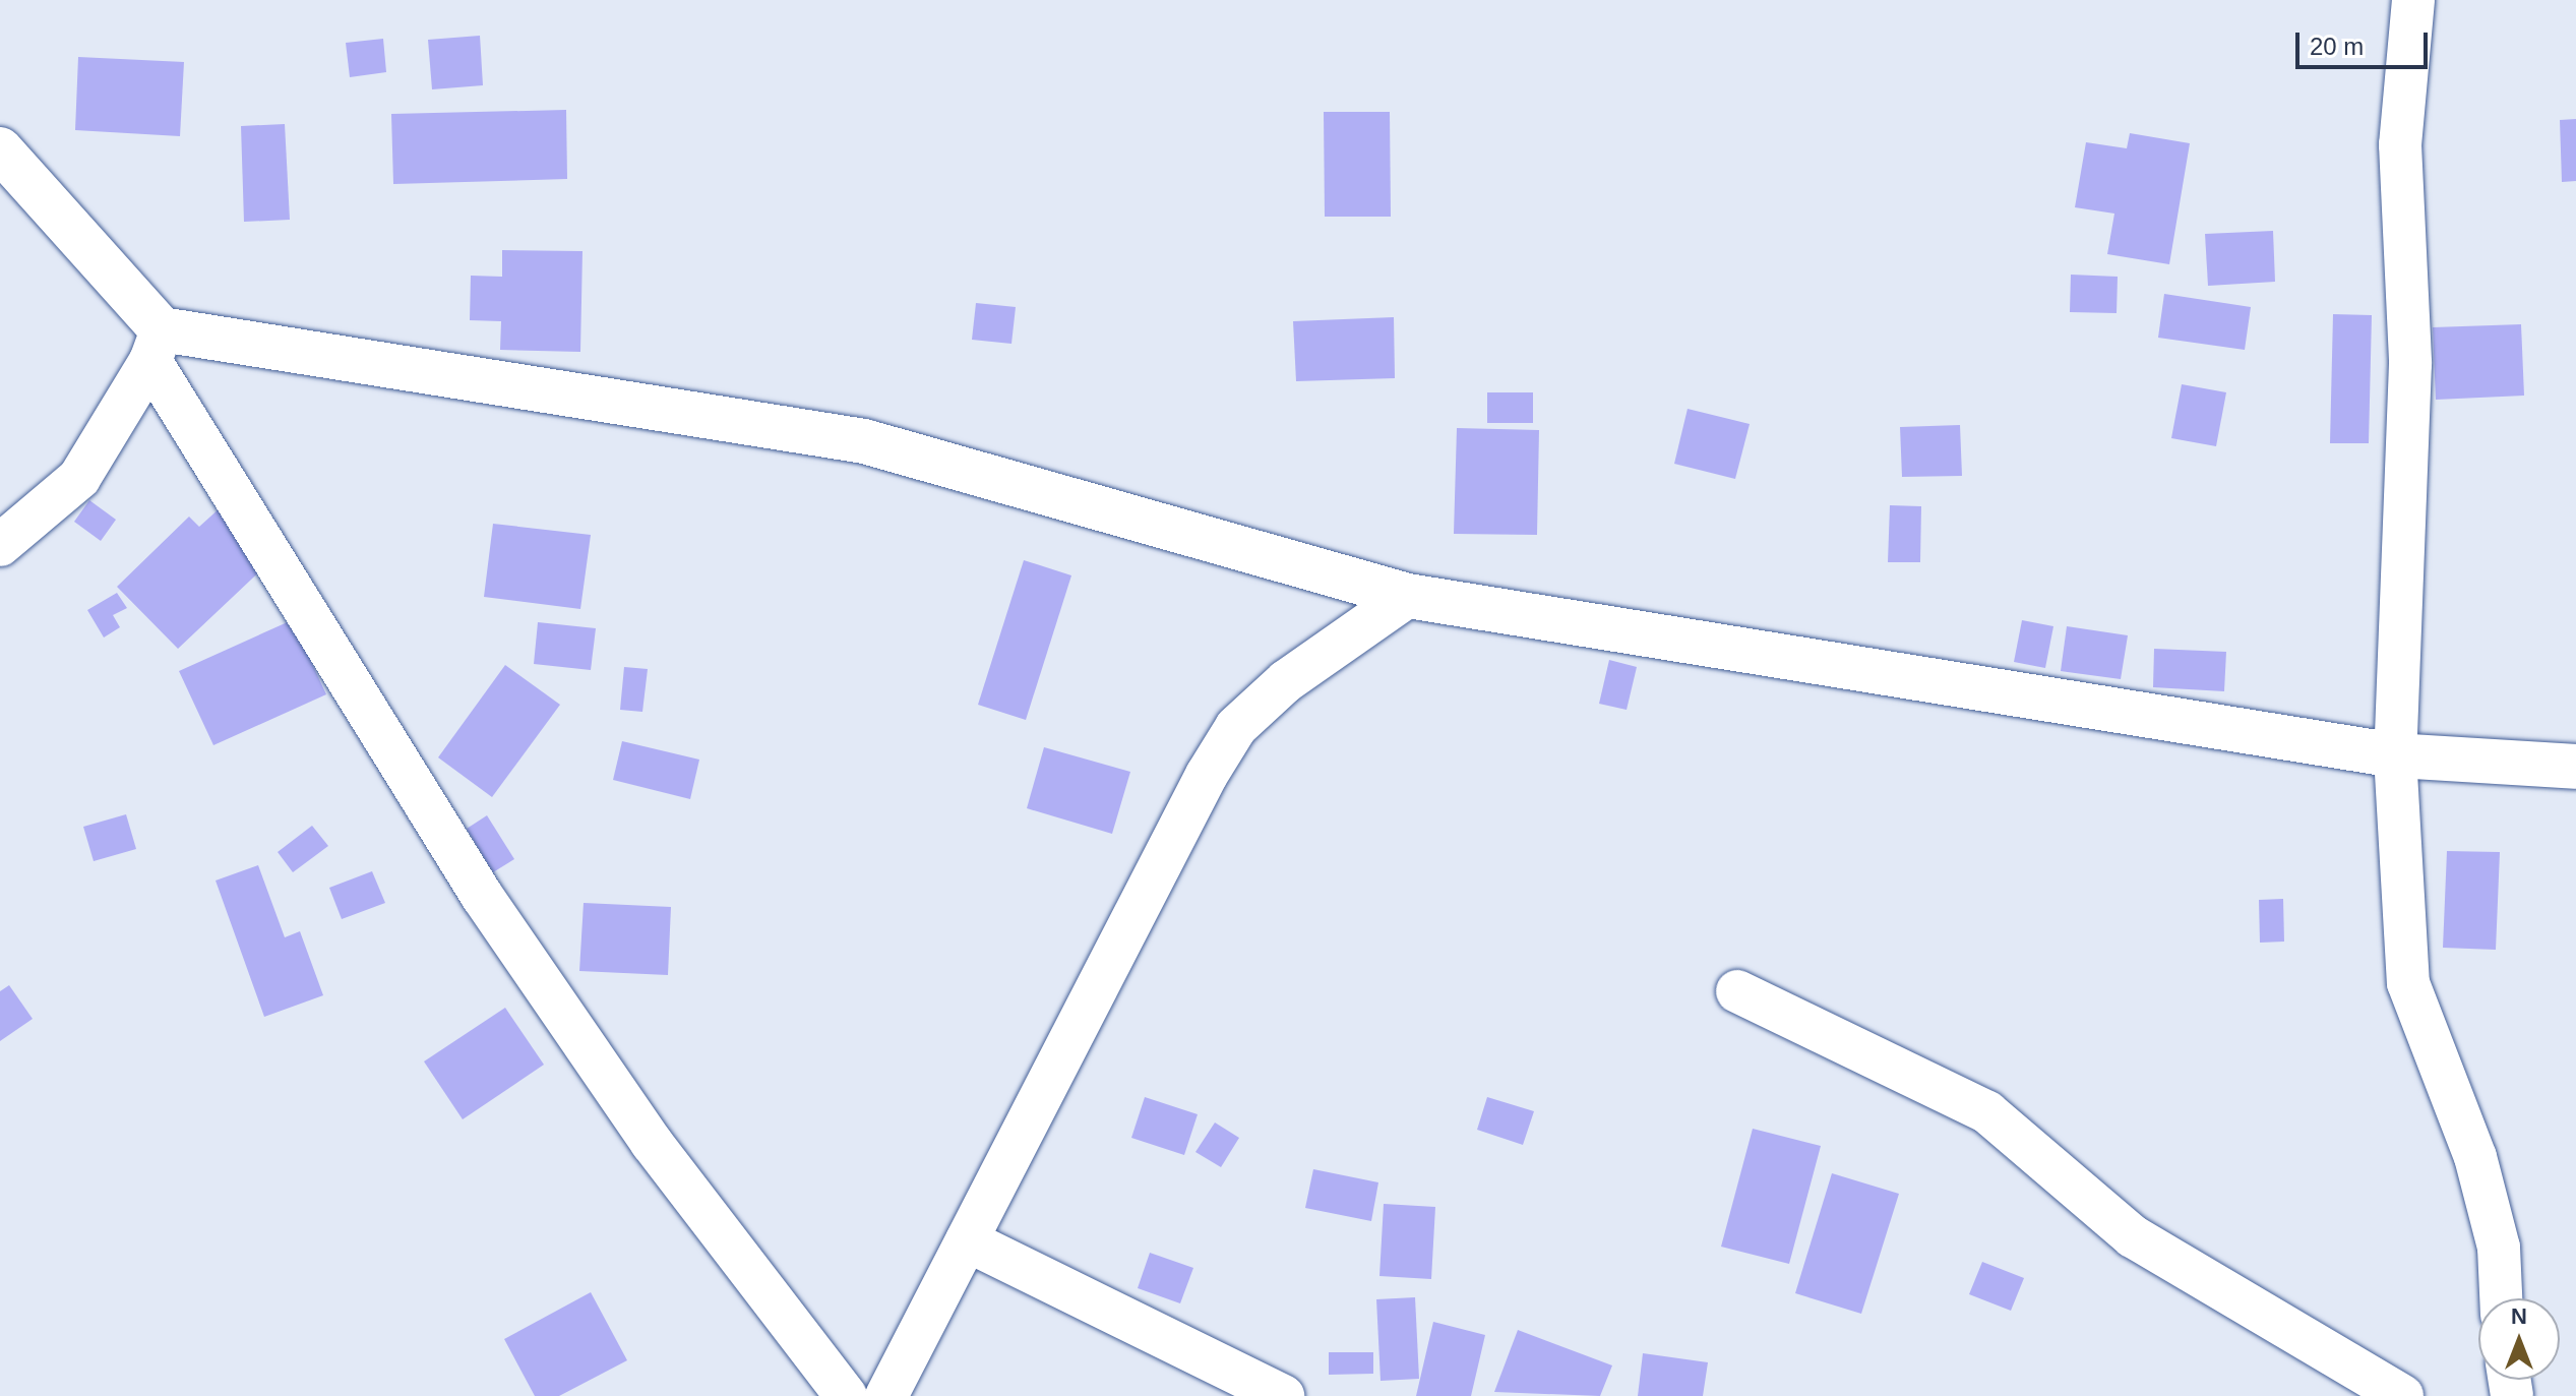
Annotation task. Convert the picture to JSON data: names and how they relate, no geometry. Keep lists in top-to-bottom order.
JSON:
{
  "scale_bar": "20 m",
  "north": "top"
}
